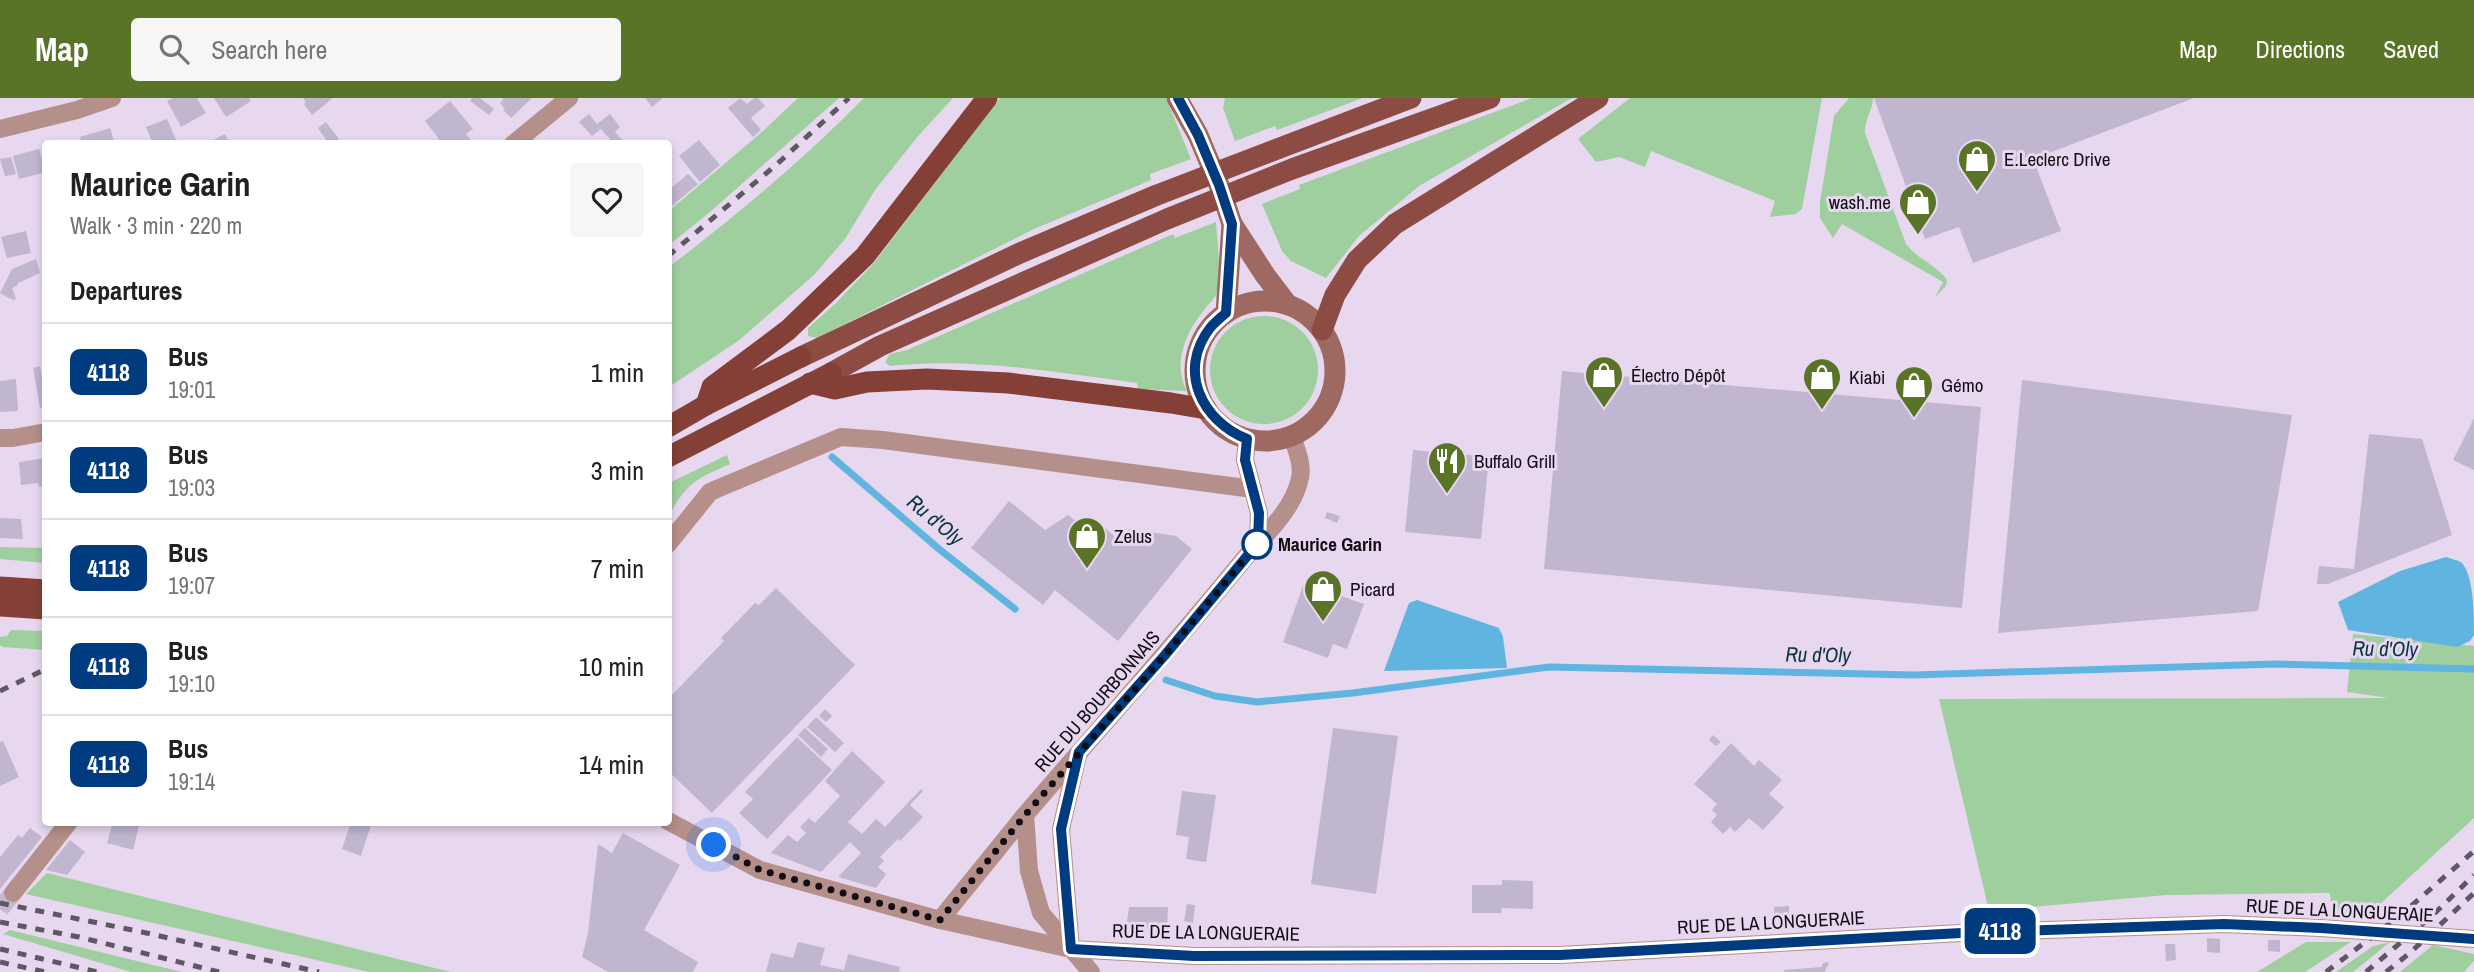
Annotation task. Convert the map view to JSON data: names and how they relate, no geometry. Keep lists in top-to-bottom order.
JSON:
{
  "streets": {
    "street": ["RUE DU BOURBONNAIS", "RUE DE LA LONGUERAIE"]
  },
  "crossings": [
    ["RUE DU BOURBONNAIS", "RUE DE LA LONGUERAIE"]
  ],
  "water": ["Ru d'Oly"],
  "places": {
    "shop": [
      "E.Leclerc Drive",
      "wash.me",
      "Électro Dépôt",
      "Kiabi",
      "Gémo",
      "Zelus",
      "Picard"
    ],
    "restaurant": ["Buffalo Grill"],
    "other": ["Maurice Garin"]
  },
  "lines": ["bus line 4118"],
  "page": {
    "header": "Map",
    "search": "Search here",
    "nav": ["Map", "Directions", "Saved"],
    "on_map": "4118",
    "heading": [
      ["Maurice Garin", "Walk · 3 min · 220 m"],
      "Departures"
    ],
    "list": [
      {
        "mark": "4118",
        "name": "Bus",
        "note": "19:01",
        "value": "1 min"
      },
      {
        "mark": "4118",
        "name": "Bus",
        "note": "19:03",
        "value": "3 min"
      },
      {
        "mark": "4118",
        "name": "Bus",
        "note": "19:07",
        "value": "7 min"
      },
      {
        "mark": "4118",
        "name": "Bus",
        "note": "19:10",
        "value": "10 min"
      },
      {
        "mark": "4118",
        "name": "Bus",
        "note": "19:14",
        "value": "14 min"
      }
    ]
  }
}
